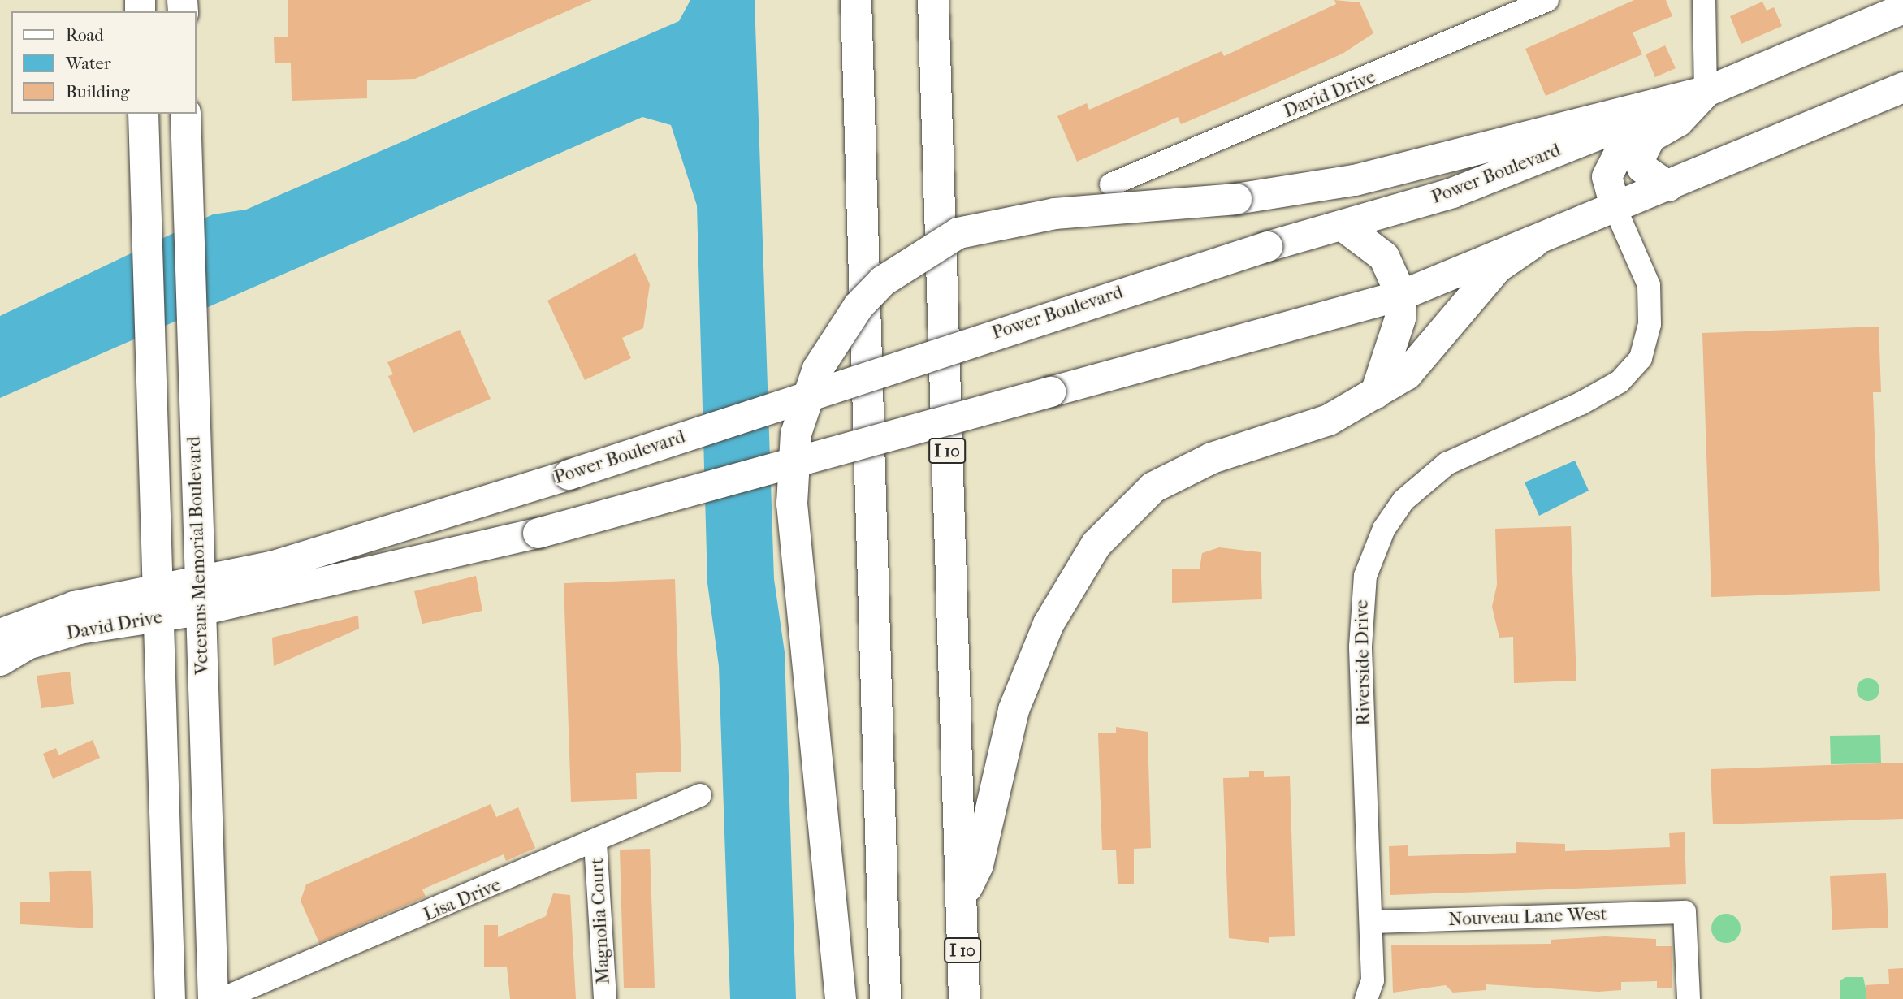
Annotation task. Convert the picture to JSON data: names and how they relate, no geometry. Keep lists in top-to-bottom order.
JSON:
{
  "streets": {
    "highway": ["I 10"],
    "main road": ["David Drive", "Power Boulevard", "Veterans Memorial Boulevard"],
    "street": [
      "Riverside Drive",
      "Lisa Drive",
      "Nouveau Lane West",
      "Magnolia Court"
    ]
  },
  "crossings": [
    ["David Drive", "Power Boulevard"],
    ["David Drive", "Veterans Memorial Boulevard"],
    ["Power Boulevard", "Veterans Memorial Boulevard"],
    ["Riverside Drive", "Nouveau Lane West"],
    ["Lisa Drive", "Magnolia Court"]
  ],
  "legend": ["Road", "Water", "Building"]
}
